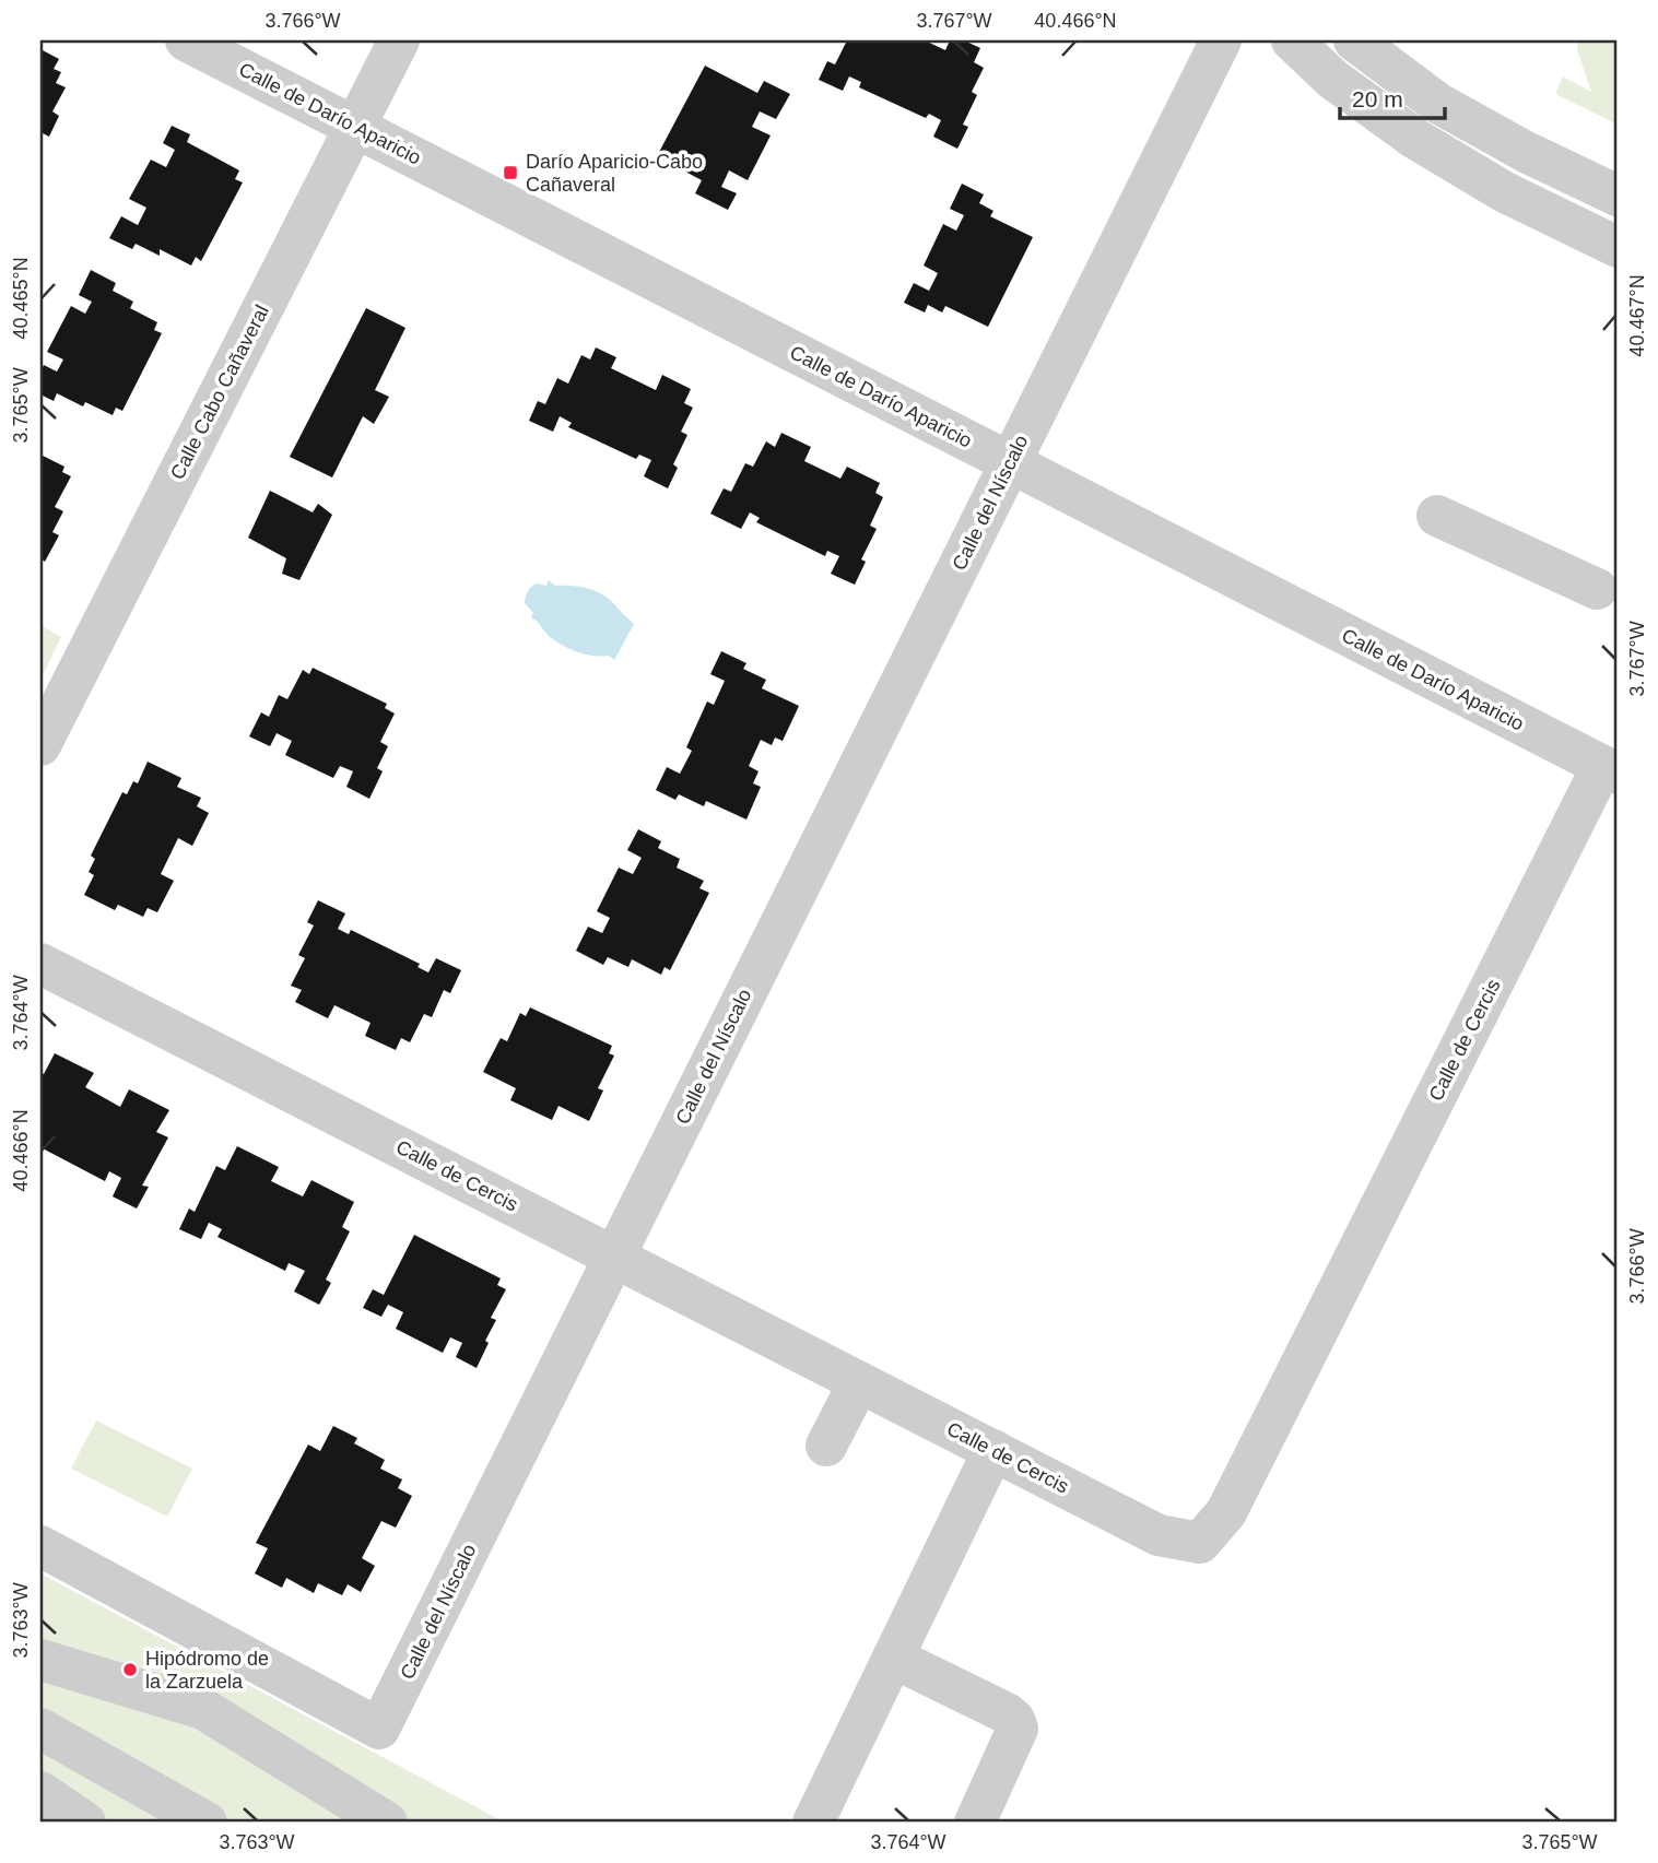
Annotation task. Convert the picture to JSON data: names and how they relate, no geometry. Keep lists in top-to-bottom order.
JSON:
{
  "streets": {
    "street": [
      "Calle de Darío Aparicio",
      "Calle Cabo Cañaveral",
      "Calle del Níscalo",
      "Calle de Cercis"
    ]
  },
  "crossings": [
    ["Calle de Darío Aparicio", "Calle Cabo Cañaveral"],
    ["Calle de Darío Aparicio", "Calle del Níscalo"],
    ["Calle de Darío Aparicio", "Calle de Cercis"],
    ["Calle del Níscalo", "Calle de Cercis"]
  ],
  "places": {
    "transit": ["Darío Aparicio-Cabo Cañaveral"],
    "other": ["Hipódromo de la Zarzuela"]
  },
  "scale_bar": "20 m",
  "coordinates": [
    "3.766°W",
    "3.767°W",
    "40.466°N",
    "40.465°N",
    "40.467°N",
    "3.765°W",
    "3.764°W",
    "3.763°W"
  ]
}
